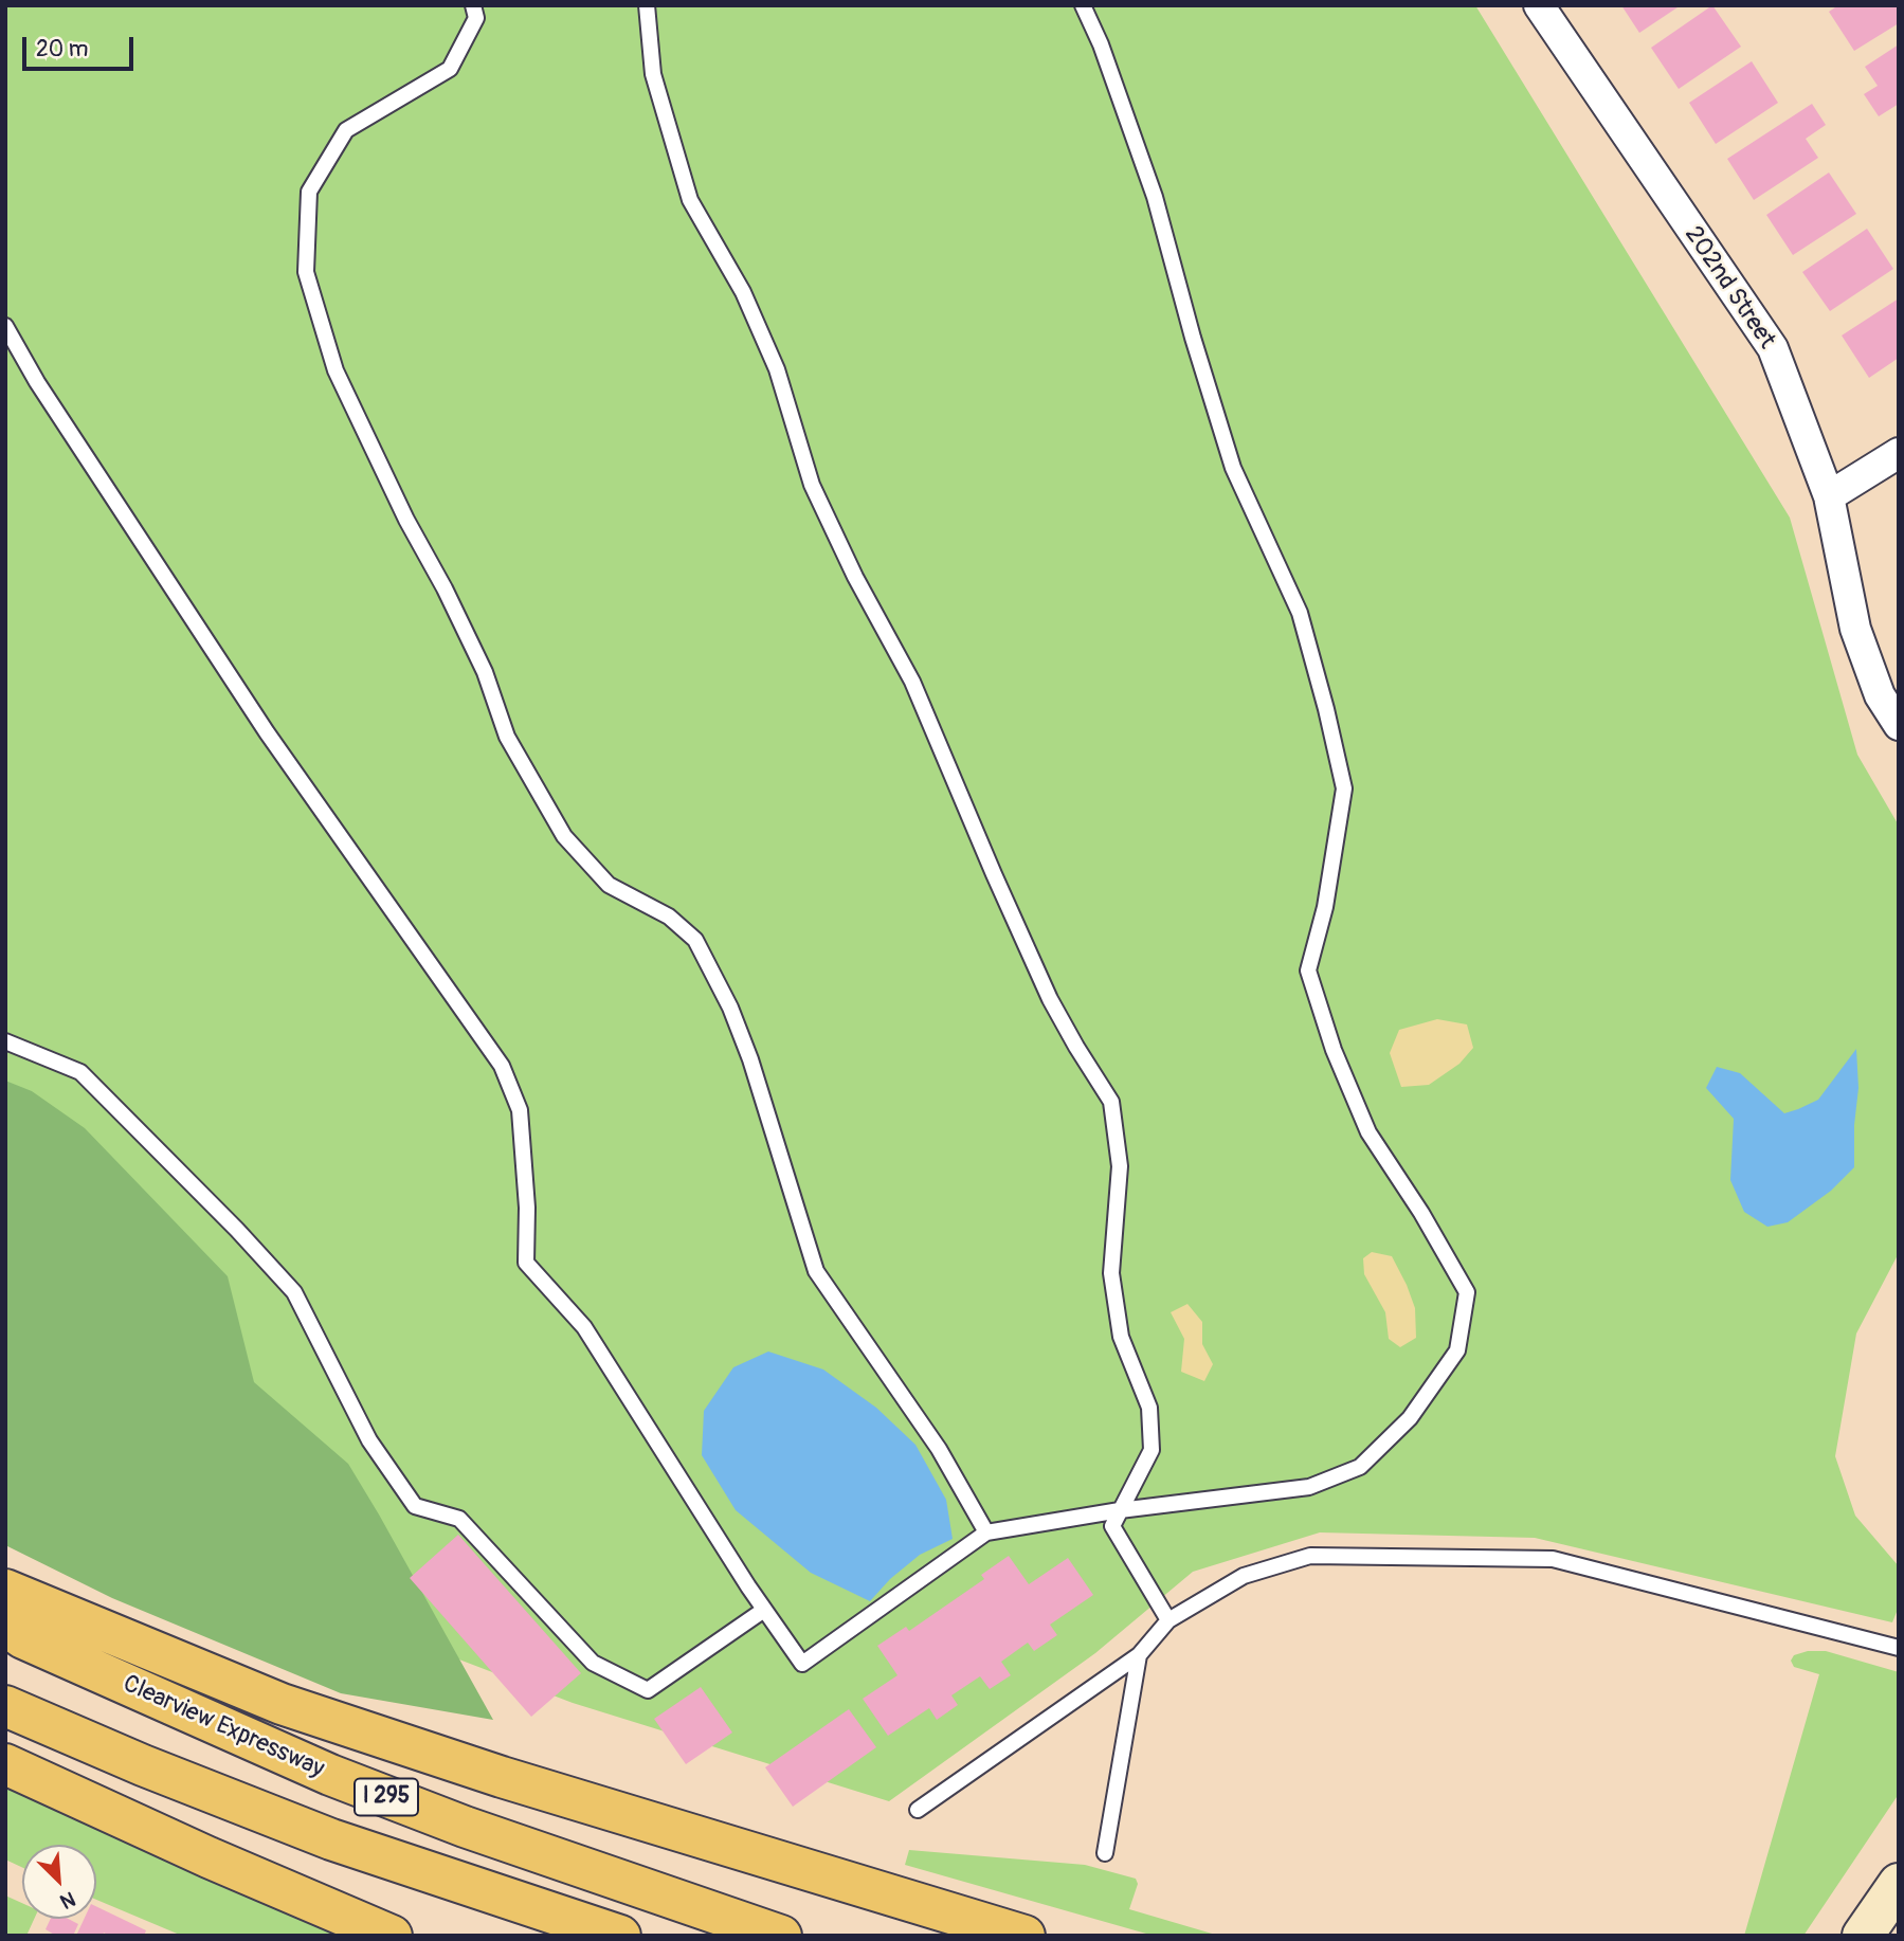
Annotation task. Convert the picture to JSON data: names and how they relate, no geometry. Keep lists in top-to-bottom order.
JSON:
{
  "streets": {
    "highway": ["Clearview Expressway", "I 295"],
    "street": ["202nd Street"]
  },
  "scale_bar": "20 m",
  "north": "bottom right"
}
